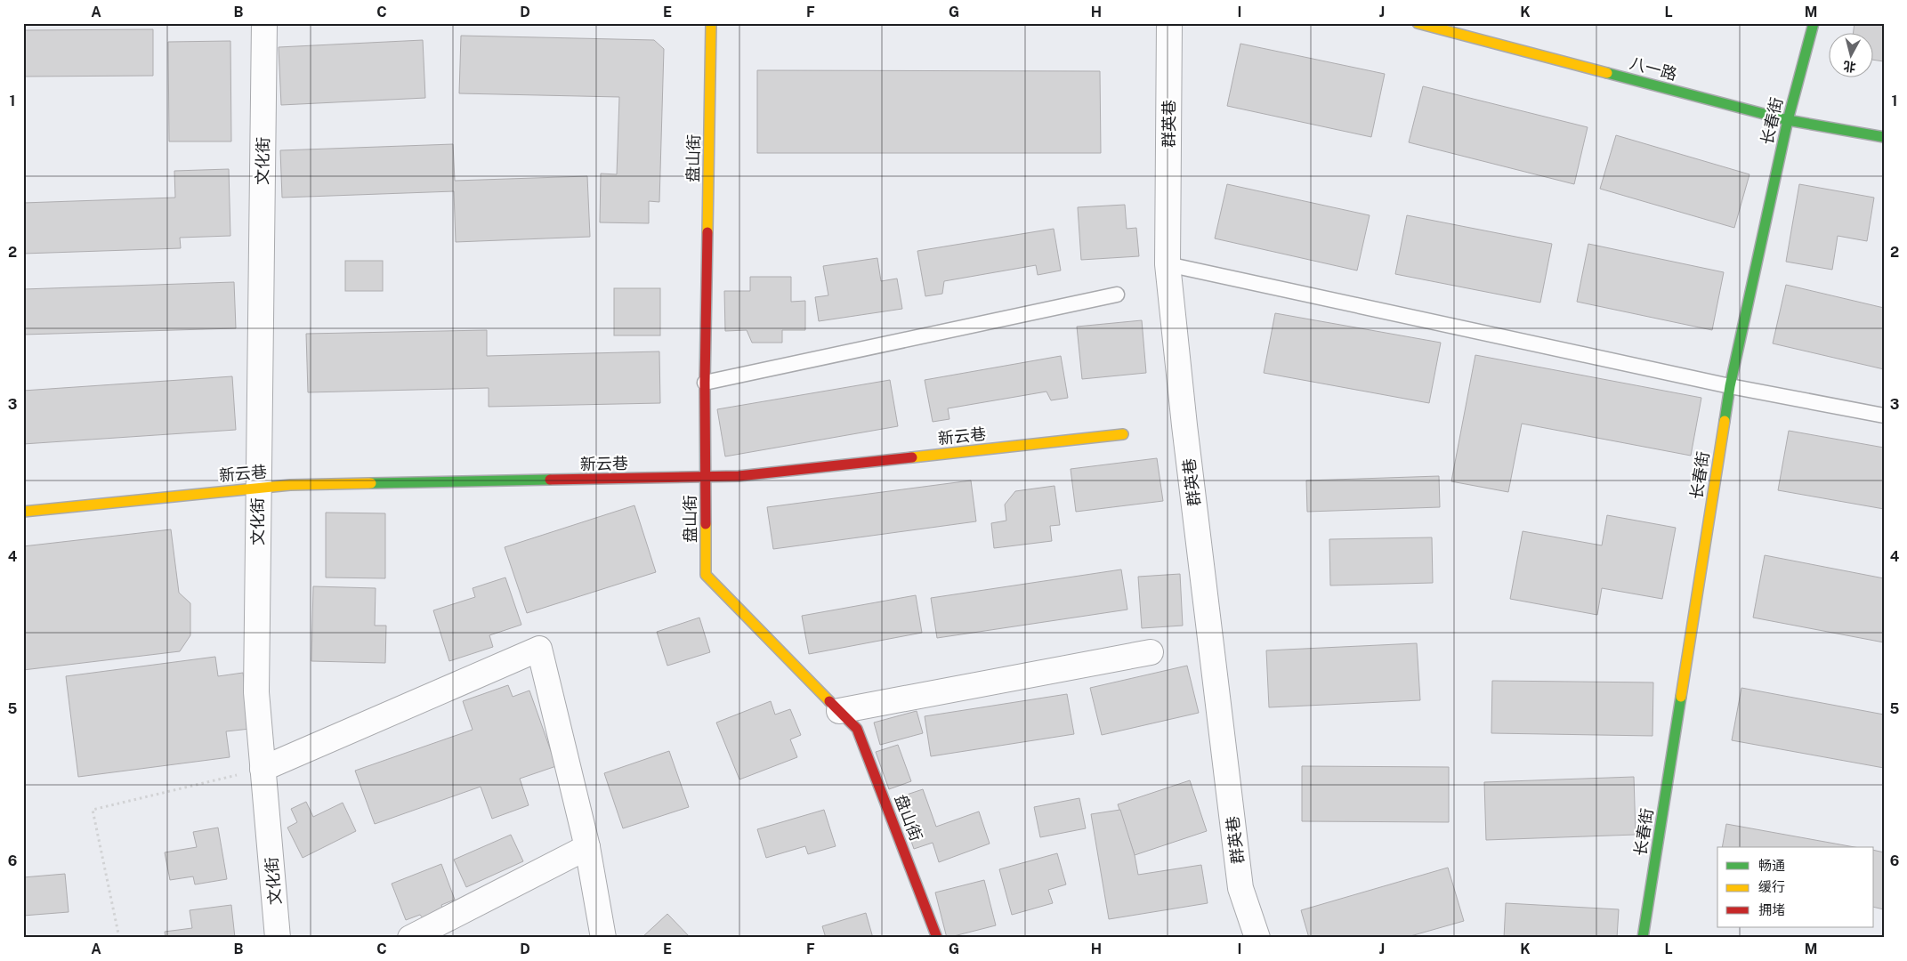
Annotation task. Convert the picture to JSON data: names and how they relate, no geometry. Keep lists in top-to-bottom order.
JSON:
{
  "streets": {
    "street": [
      "八一路",
      "长春街",
      "群英巷",
      "盘山街",
      "文化街",
      "新云巷"
    ]
  },
  "crossings": [
    ["八一路", "长春街"],
    ["盘山街", "新云巷"],
    ["文化街", "新云巷"]
  ],
  "legend": ["畅通", "缓行", "拥堵"],
  "north": "bottom",
  "grid": {
    "columns": [
      "A",
      "B",
      "C",
      "D",
      "E",
      "F",
      "G",
      "H",
      "I",
      "J",
      "K",
      "L",
      "M"
    ],
    "rows": [
      "1",
      "2",
      "3",
      "4",
      "5",
      "6"
    ]
  }
}
